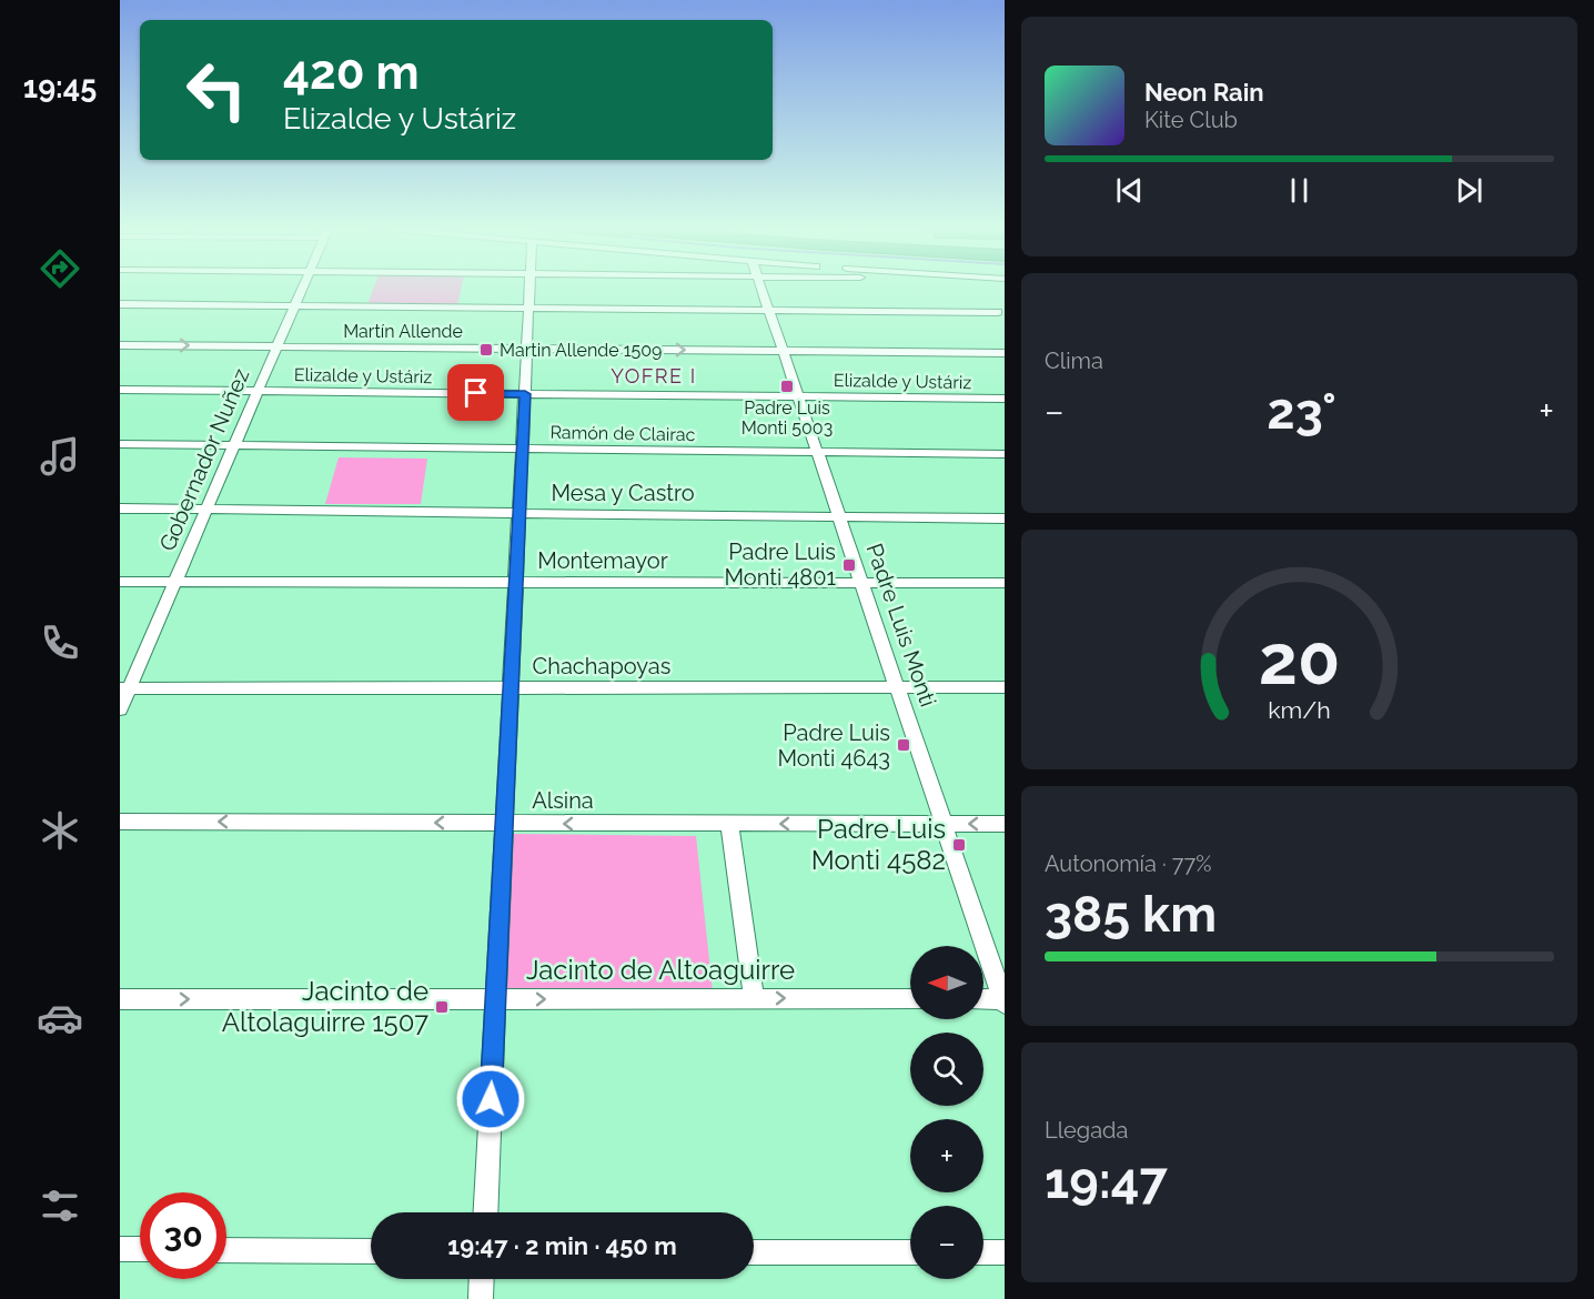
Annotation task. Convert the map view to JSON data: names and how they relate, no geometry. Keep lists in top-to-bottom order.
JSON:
{
  "streets": {
    "street": [
      "Martín Allende",
      "Elizalde y Ustáriz",
      "Ramón de Clairac",
      "Gobernador Nuñez",
      "Mesa y Castro",
      "Montemayor",
      "Padre Luis Monti",
      "Chachapoyas",
      "Alsina",
      "Jacinto de Altoaguirre"
    ]
  },
  "crossings": [
    ["Martín Allende", "Gobernador Nuñez"],
    ["Martín Allende", "Padre Luis Monti"],
    ["Elizalde y Ustáriz", "Gobernador Nuñez"],
    ["Elizalde y Ustáriz", "Padre Luis Monti"],
    ["Ramón de Clairac", "Gobernador Nuñez"],
    ["Ramón de Clairac", "Padre Luis Monti"],
    ["Gobernador Nuñez", "Mesa y Castro"],
    ["Gobernador Nuñez", "Montemayor"],
    ["Gobernador Nuñez", "Chachapoyas"],
    ["Mesa y Castro", "Padre Luis Monti"],
    ["Montemayor", "Padre Luis Monti"],
    ["Padre Luis Monti", "Chachapoyas"],
    ["Padre Luis Monti", "Alsina"]
  ],
  "one_way": ["Alsina", "Jacinto de Altoaguirre"],
  "districts": ["YOFRE I"],
  "places": {
    "transit": [
      "Martin Allende 1509",
      "Padre Luis Monti 5003",
      "Padre Luis Monti 4801",
      "Padre Luis Monti 4643",
      "Padre Luis Monti 4582",
      "Jacinto de Altolaguirre 1507"
    ]
  },
  "north": "left",
  "page": {
    "tabs": "19:45",
    "turn": ["420 m", "Elizalde y Ustáriz"],
    "song": ["Neon Rain", "Kite Club"],
    "tile": [
      "Clima",
      ["Autonomía · 77%", "385 km"],
      ["Llegada", "19:47"]
    ],
    "heat": ["−", "23°", "+"],
    "map_buttons": ["+", "−"],
    "limit": "30",
    "trip": "19:47 · 2 min · 450 m",
    "gauge": ["20", "km/h"]
  }
}
